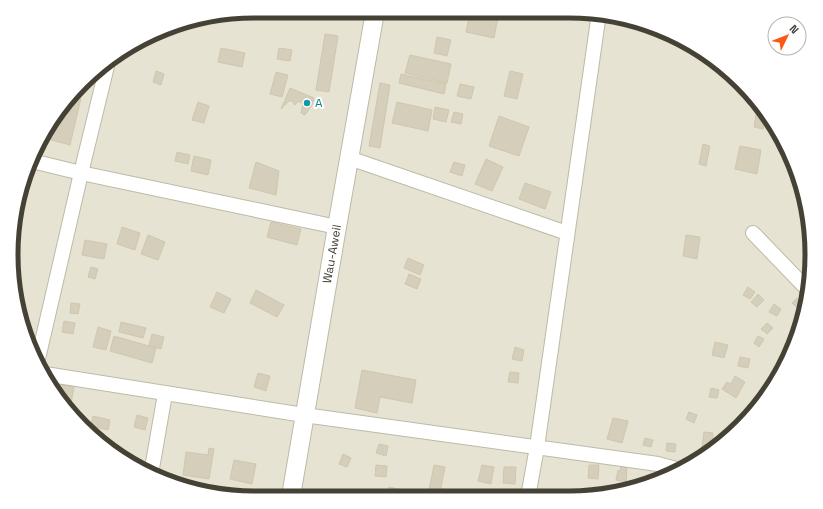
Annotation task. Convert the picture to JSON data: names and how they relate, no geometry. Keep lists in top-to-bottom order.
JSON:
{
  "streets": {
    "street": ["Wau-Aweil"]
  },
  "places": ["A"],
  "north": "top right"
}
